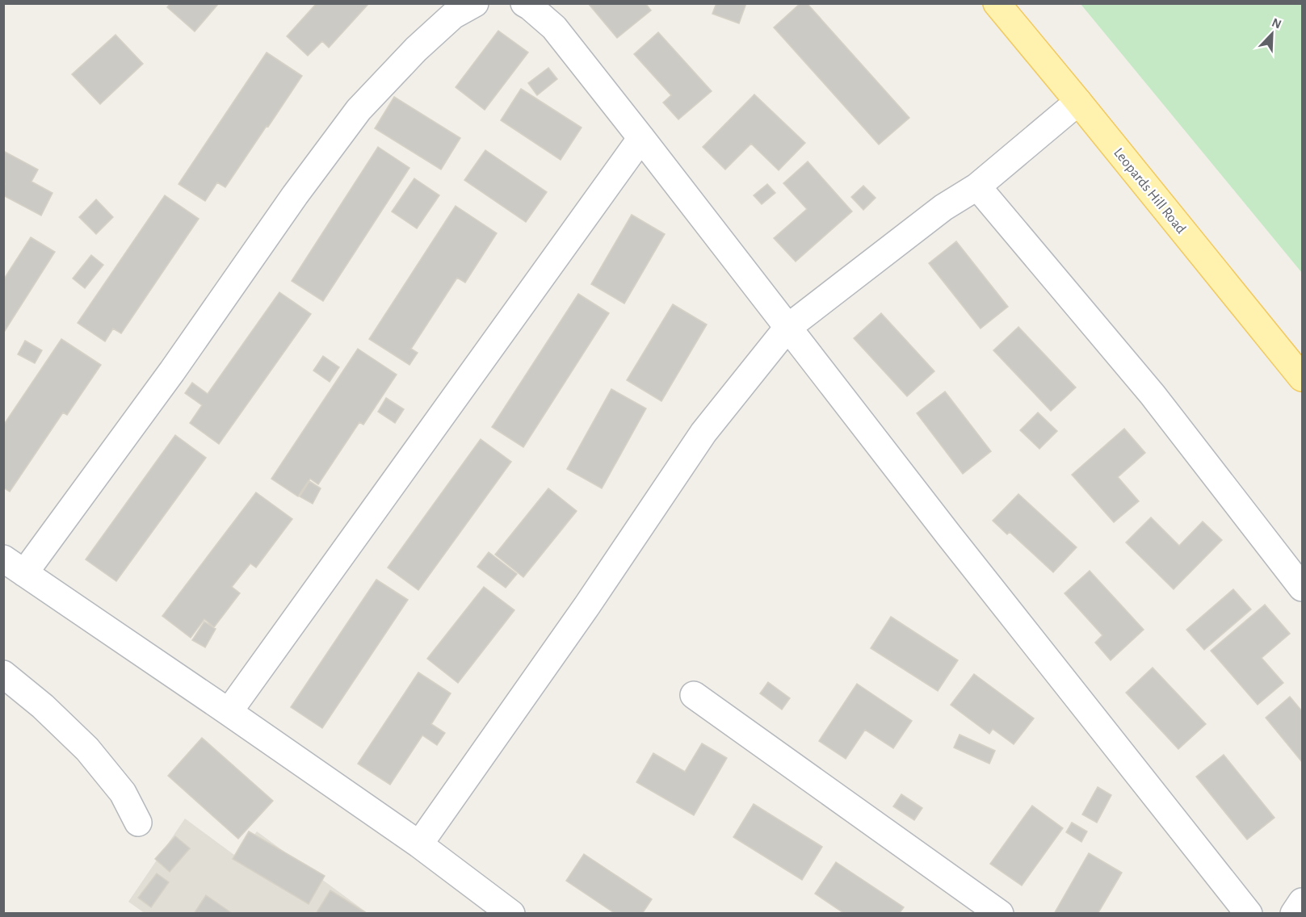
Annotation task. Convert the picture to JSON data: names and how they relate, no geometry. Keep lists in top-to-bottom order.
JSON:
{
  "streets": {
    "main road": ["Leopards Hill Road"]
  },
  "north": "top right"
}
